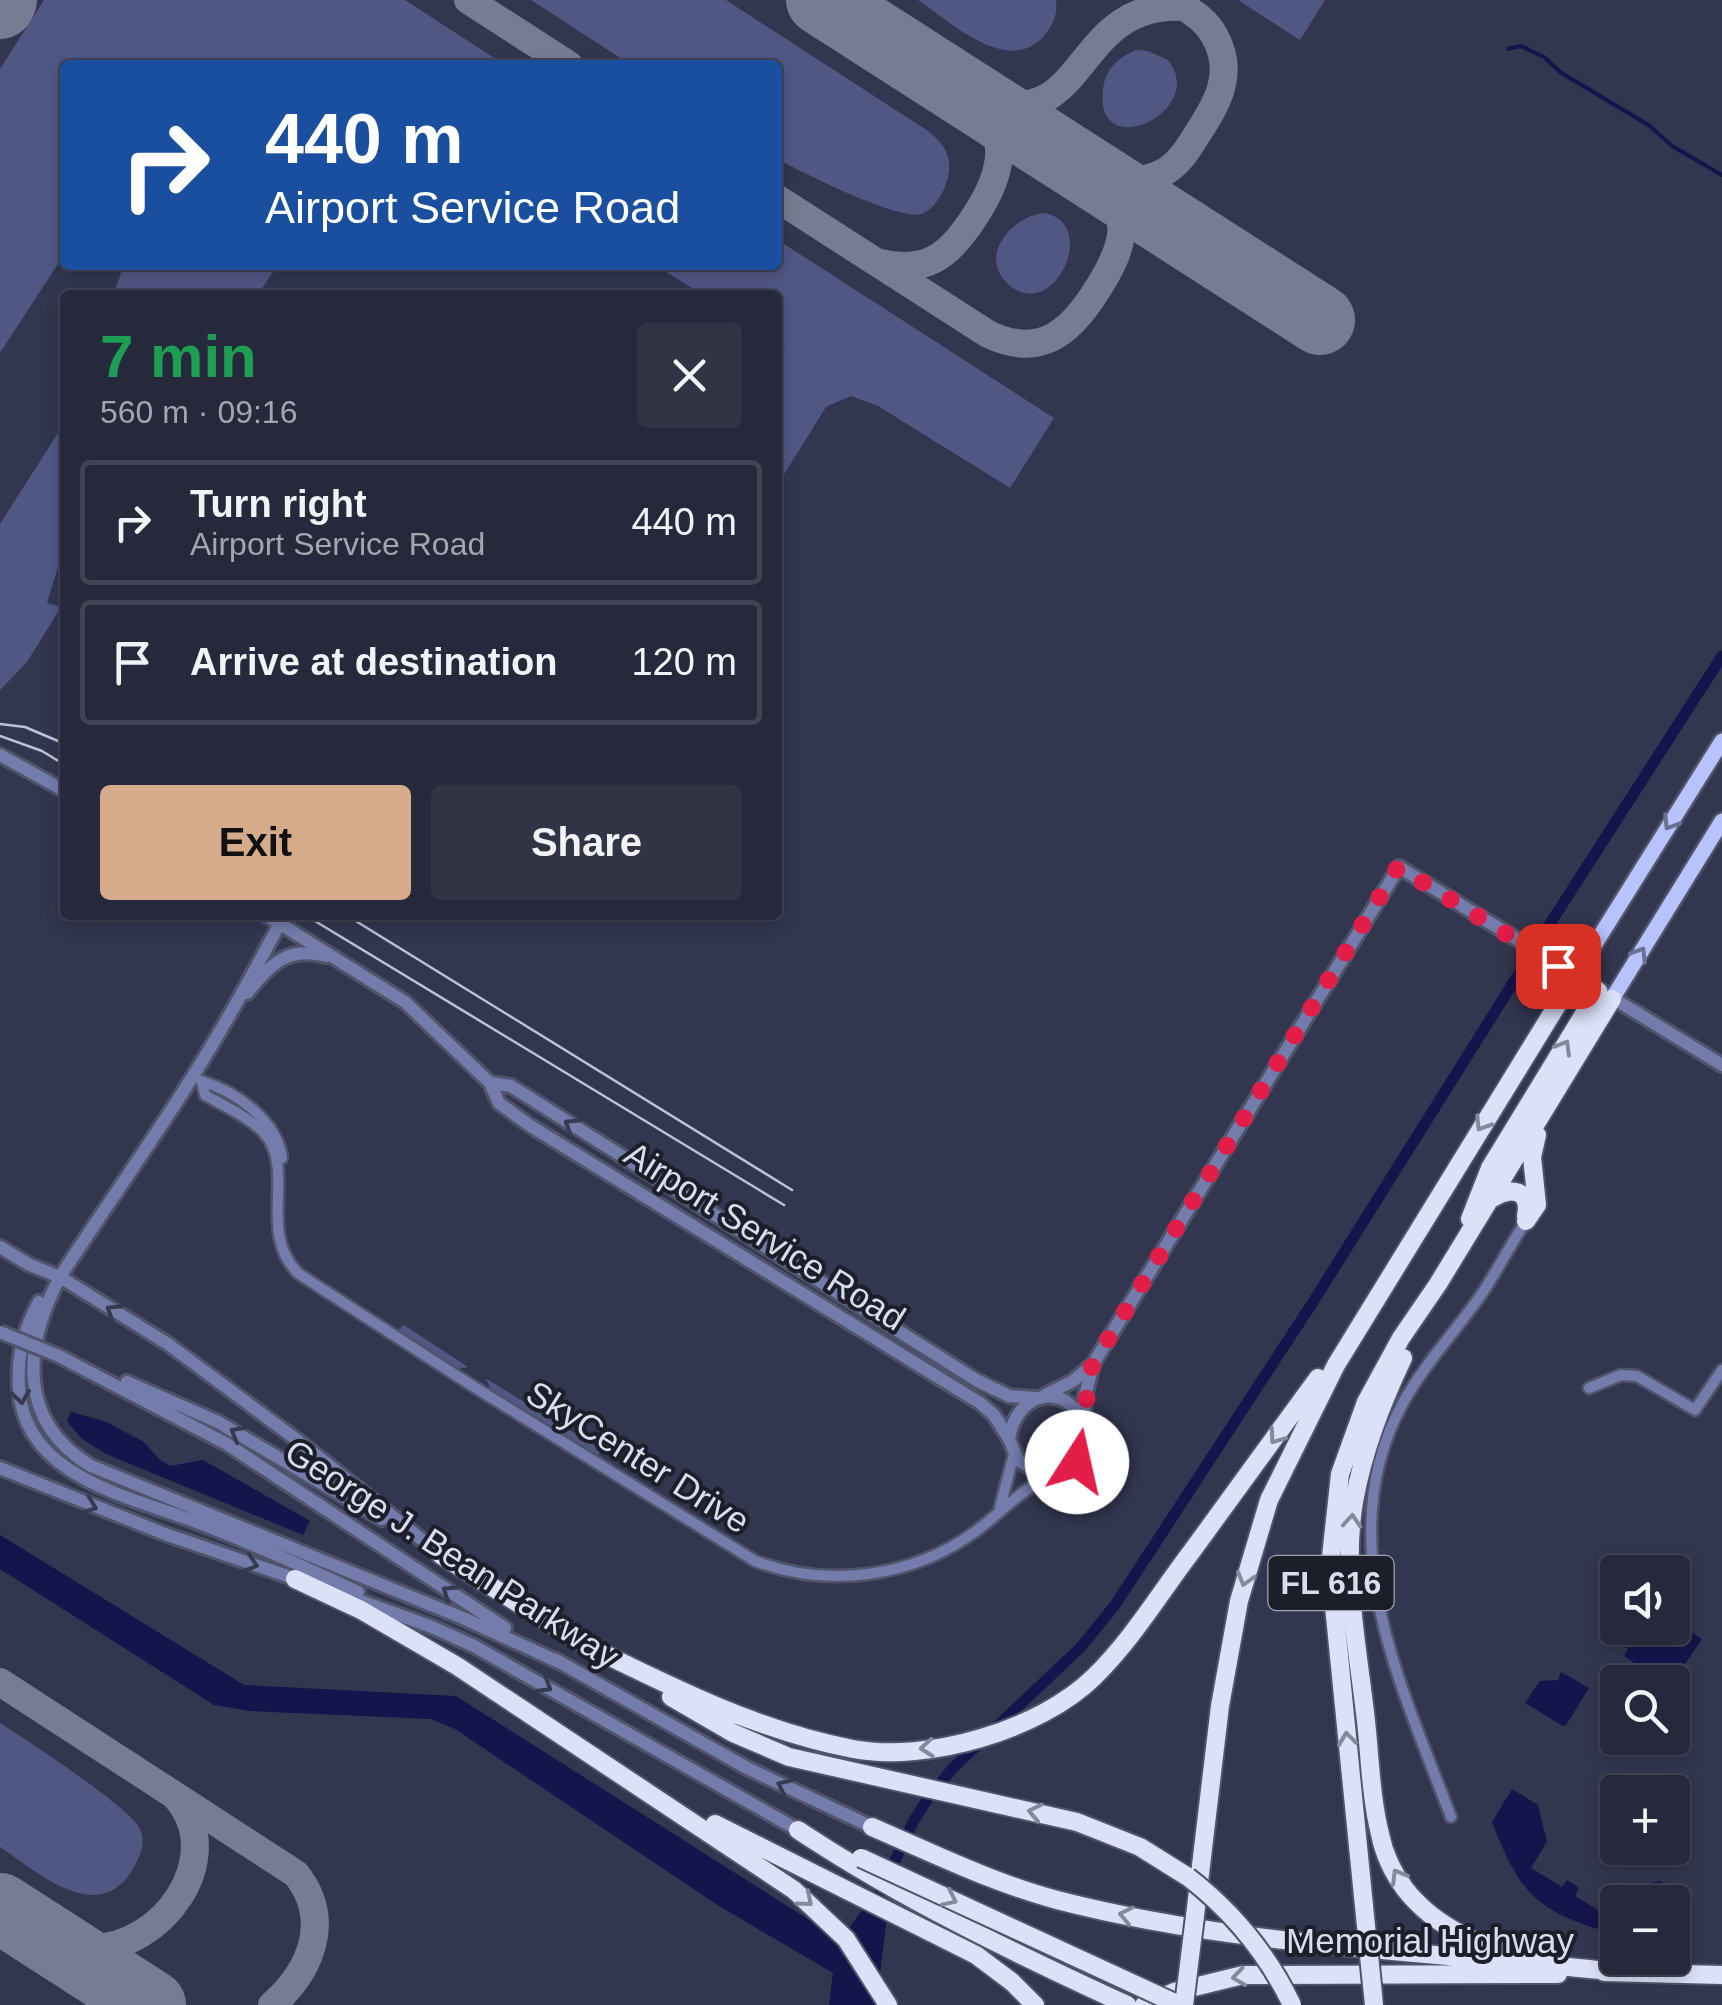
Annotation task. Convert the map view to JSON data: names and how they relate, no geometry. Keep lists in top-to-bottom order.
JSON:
{
  "streets": {
    "highway": ["FL 616", "Memorial Highway"],
    "street": ["Airport Service Road", "SkyCenter Drive", "George J. Bean Parkway"]
  },
  "crossings": [
    ["Airport Service Road", "SkyCenter Drive"]
  ],
  "page": {
    "turn": ["440 m", "Airport Service Road"],
    "heading": ["7 min", "560 m · 09:16"],
    "list": [
      {
        "name": "Turn right",
        "note": "Airport Service Road",
        "value": "440 m"
      },
      {
        "name": "Arrive at destination",
        "value": "120 m"
      }
    ],
    "buttons": ["Exit", "Share"],
    "map_buttons": ["+", "−"]
  }
}
